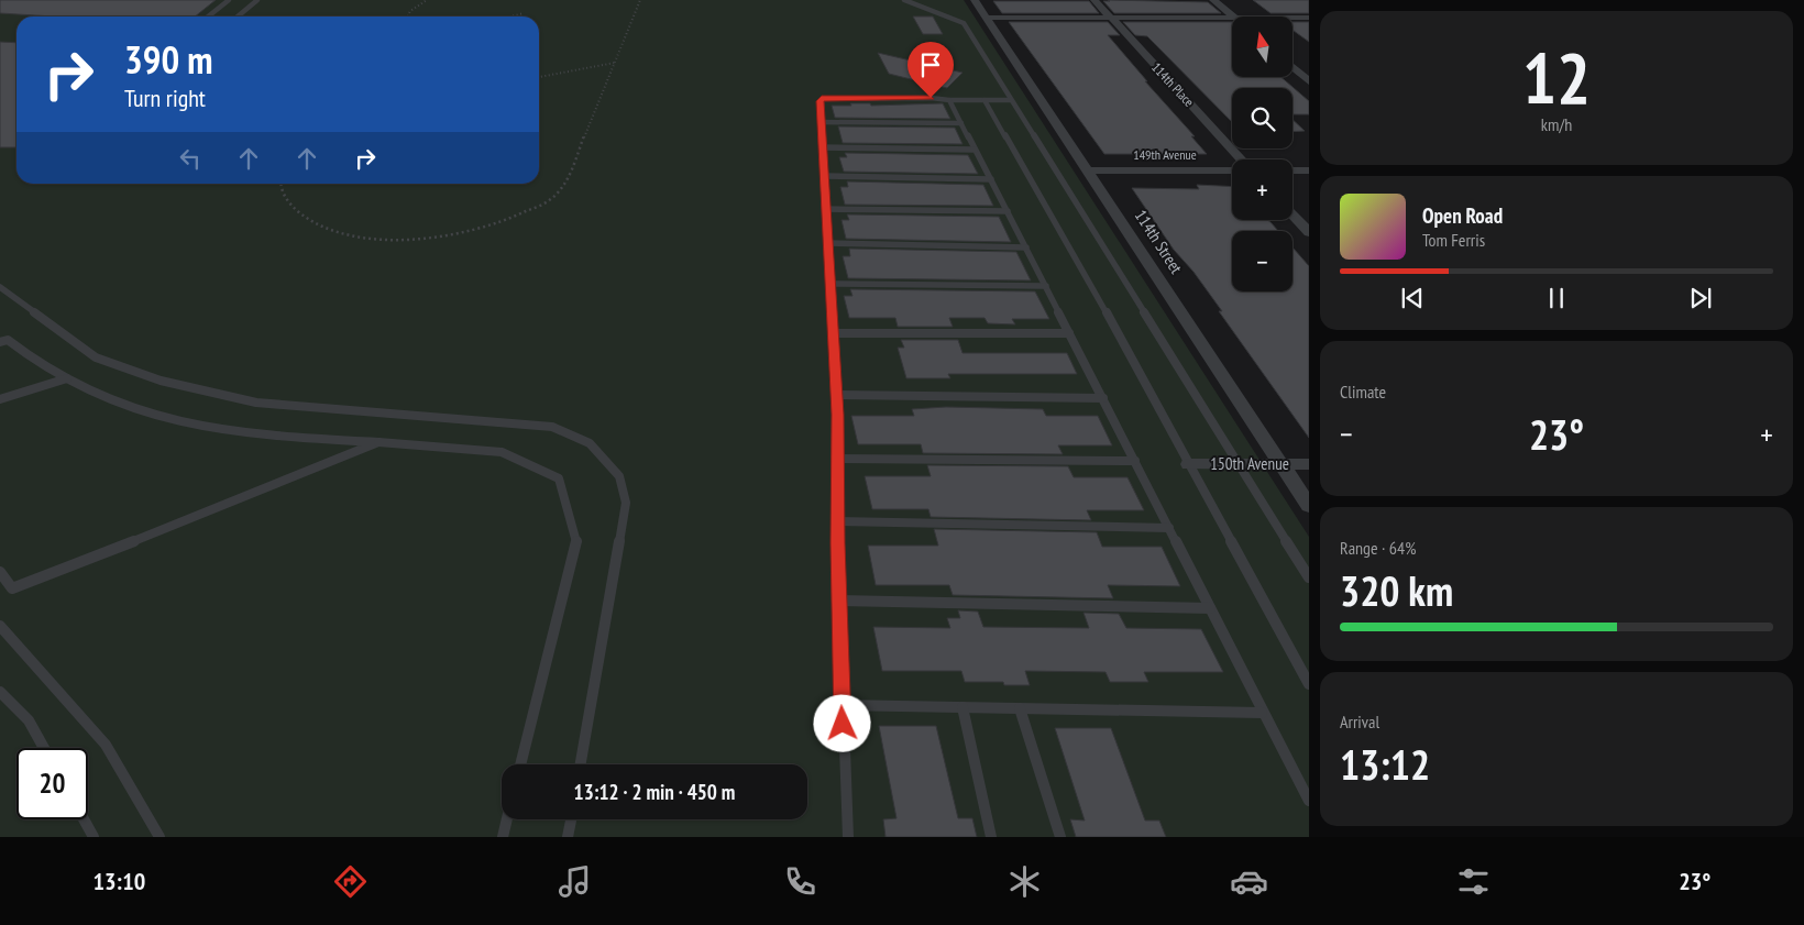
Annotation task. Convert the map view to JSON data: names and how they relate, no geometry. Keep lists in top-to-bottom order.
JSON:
{
  "streets": {
    "street": [
      "114th Place",
      "149th Avenue",
      "114th Street",
      "150th Avenue"
    ]
  },
  "crossings": [
    ["149th Avenue", "114th Street"],
    ["114th Street", "150th Avenue"]
  ],
  "north": "top",
  "page": {
    "tile": [
      ["12", "km/h"],
      "Climate",
      ["Range · 64%", "320 km"],
      ["Arrival", "13:12"]
    ],
    "map_buttons": ["+", "−"],
    "turn": ["390 m", "Turn right"],
    "song": ["Open Road", "Tom Ferris"],
    "heat": ["−", "23°", "+"],
    "limit": "20",
    "trip": "13:12 · 2 min · 450 m",
    "tabs": ["13:10", "23°"]
  }
}
